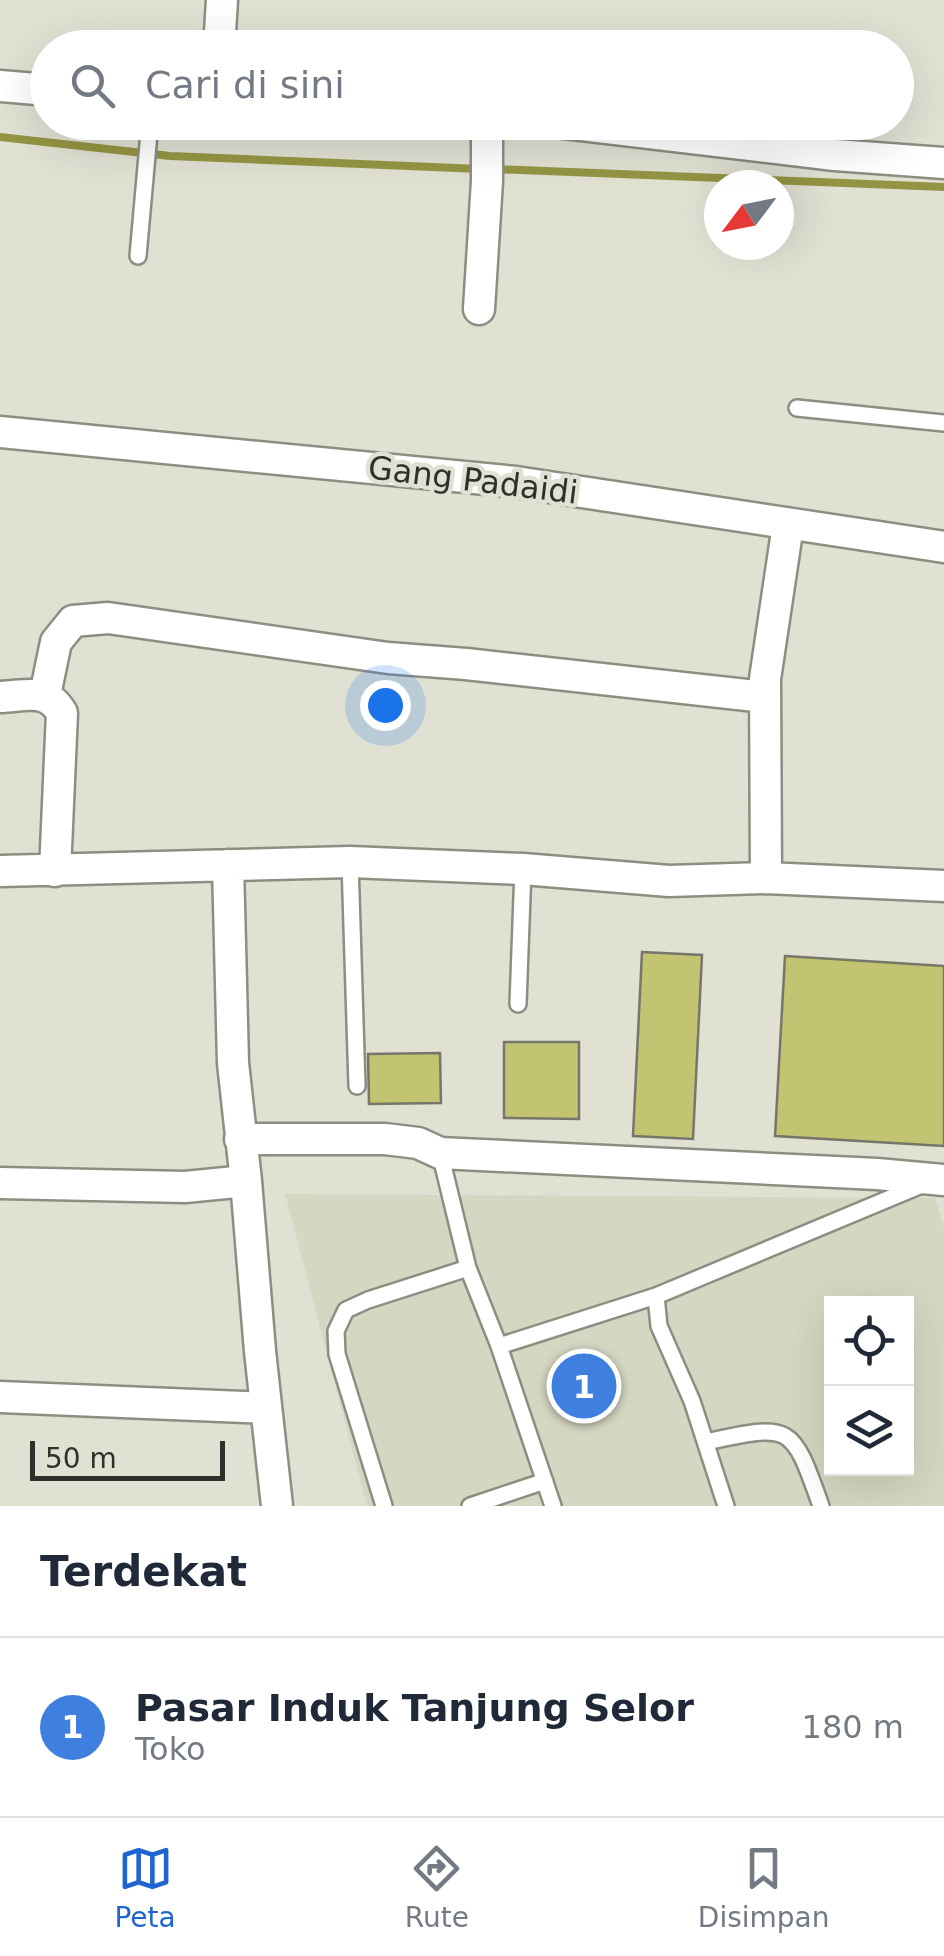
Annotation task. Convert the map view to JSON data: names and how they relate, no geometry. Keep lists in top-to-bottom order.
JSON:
{
  "streets": {
    "street": ["Gang Padaidi"]
  },
  "scale_bar": "50 m",
  "north": "bottom left",
  "page": {
    "search": "Cari di sini",
    "pins": "1",
    "scale": "50 m",
    "heading": "Terdekat",
    "list": [
      {
        "mark": "1",
        "name": "Pasar Induk Tanjung Selor",
        "note": "Toko",
        "value": "180 m"
      }
    ],
    "nav": ["Peta", "Rute", "Disimpan"]
  }
}
